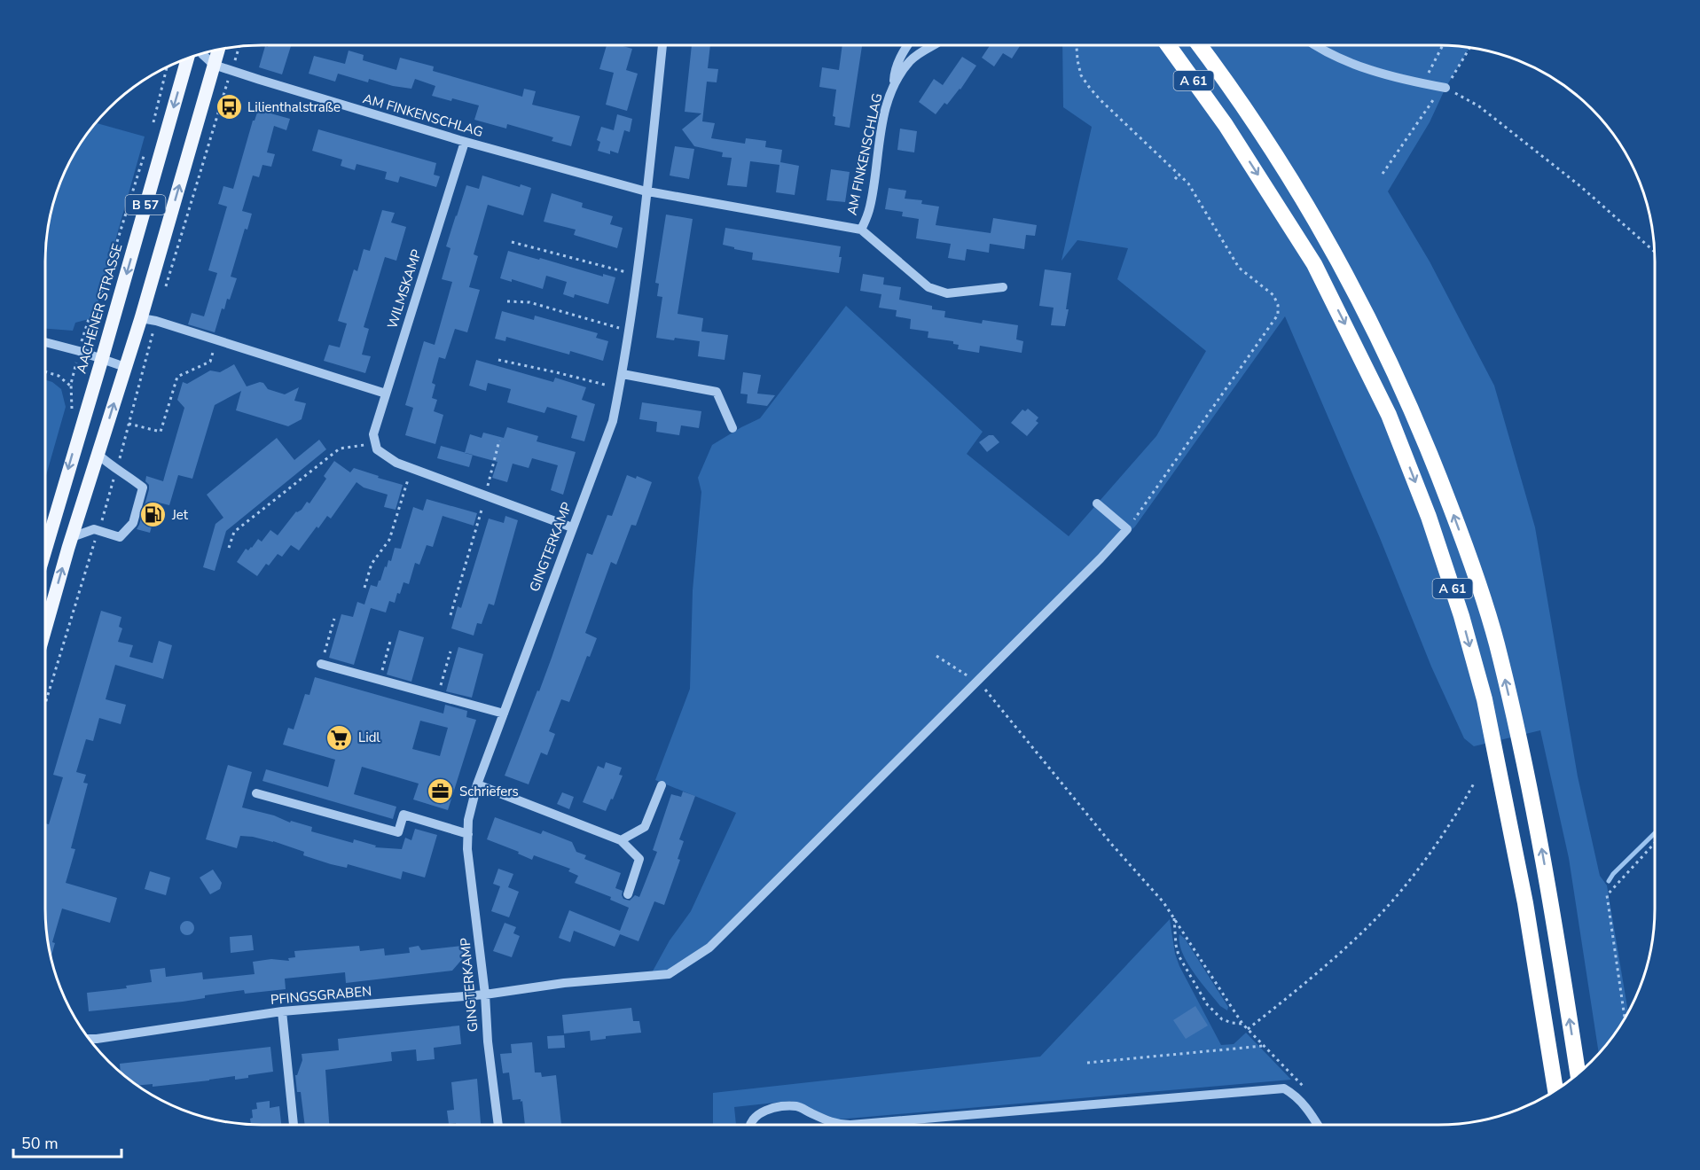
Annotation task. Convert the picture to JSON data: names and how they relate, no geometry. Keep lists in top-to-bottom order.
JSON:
{
  "streets": {
    "highway": ["A 61"],
    "main road": ["B 57", "AACHENER STRASSE"],
    "street": [
      "AM FINKENSCHLAG",
      "WILMSKAMP",
      "GINGTERKAMP",
      "PFINGSGRABEN"
    ]
  },
  "crossings": [
    ["AM FINKENSCHLAG", "B 57"],
    ["AM FINKENSCHLAG", "WILMSKAMP"],
    ["AM FINKENSCHLAG", "GINGTERKAMP"],
    ["GINGTERKAMP", "PFINGSGRABEN"]
  ],
  "places": {
    "bus stop": ["Lilienthalstraße"],
    "fuel station": ["Jet"],
    "supermarket": ["Lidl"],
    "office": ["Schriefers"]
  },
  "scale_bar": "50 m"
}
